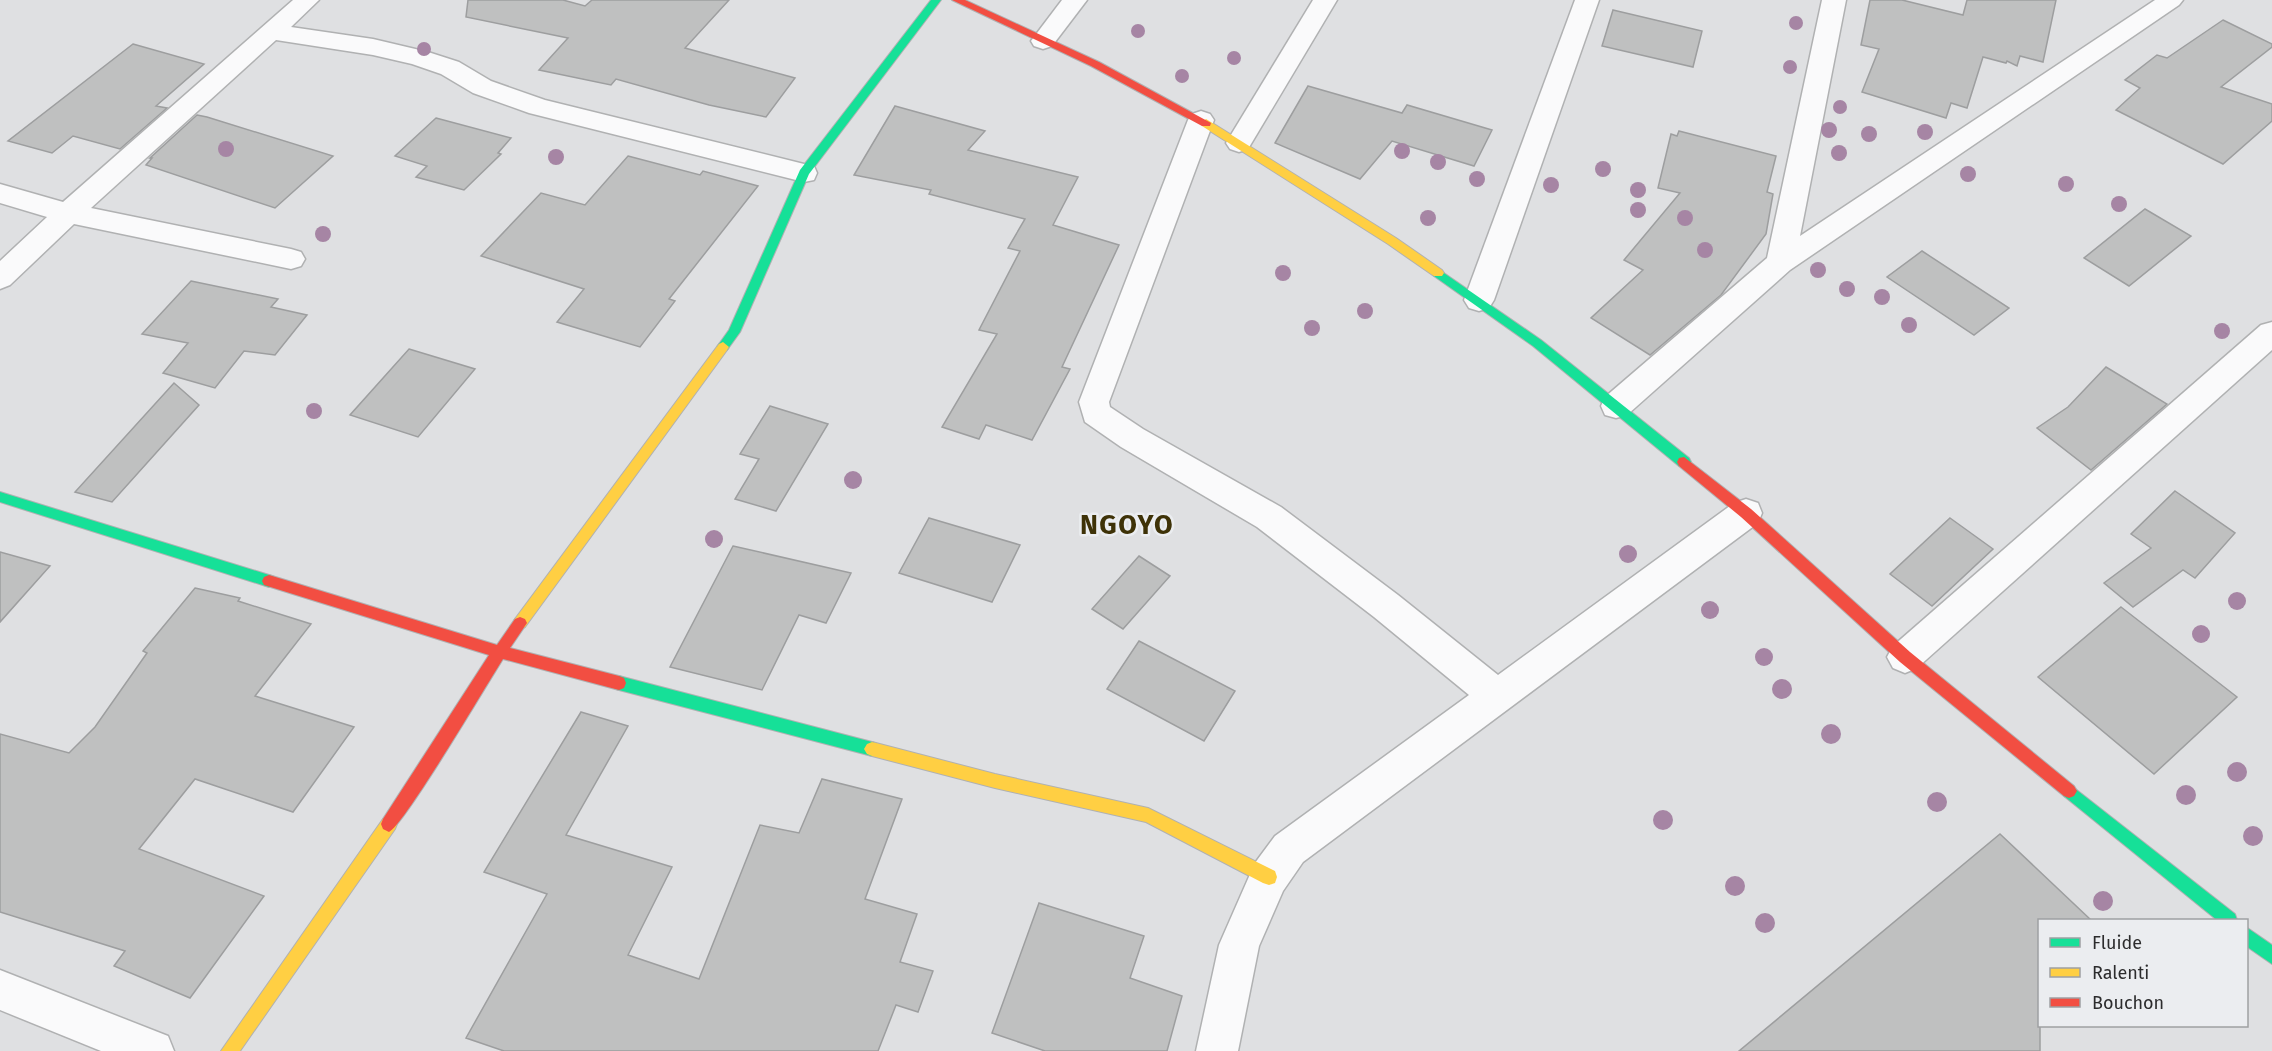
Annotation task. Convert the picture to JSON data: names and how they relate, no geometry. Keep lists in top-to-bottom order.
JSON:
{
  "districts": ["NGOYO"],
  "legend": ["Fluide", "Ralenti", "Bouchon"]
}
